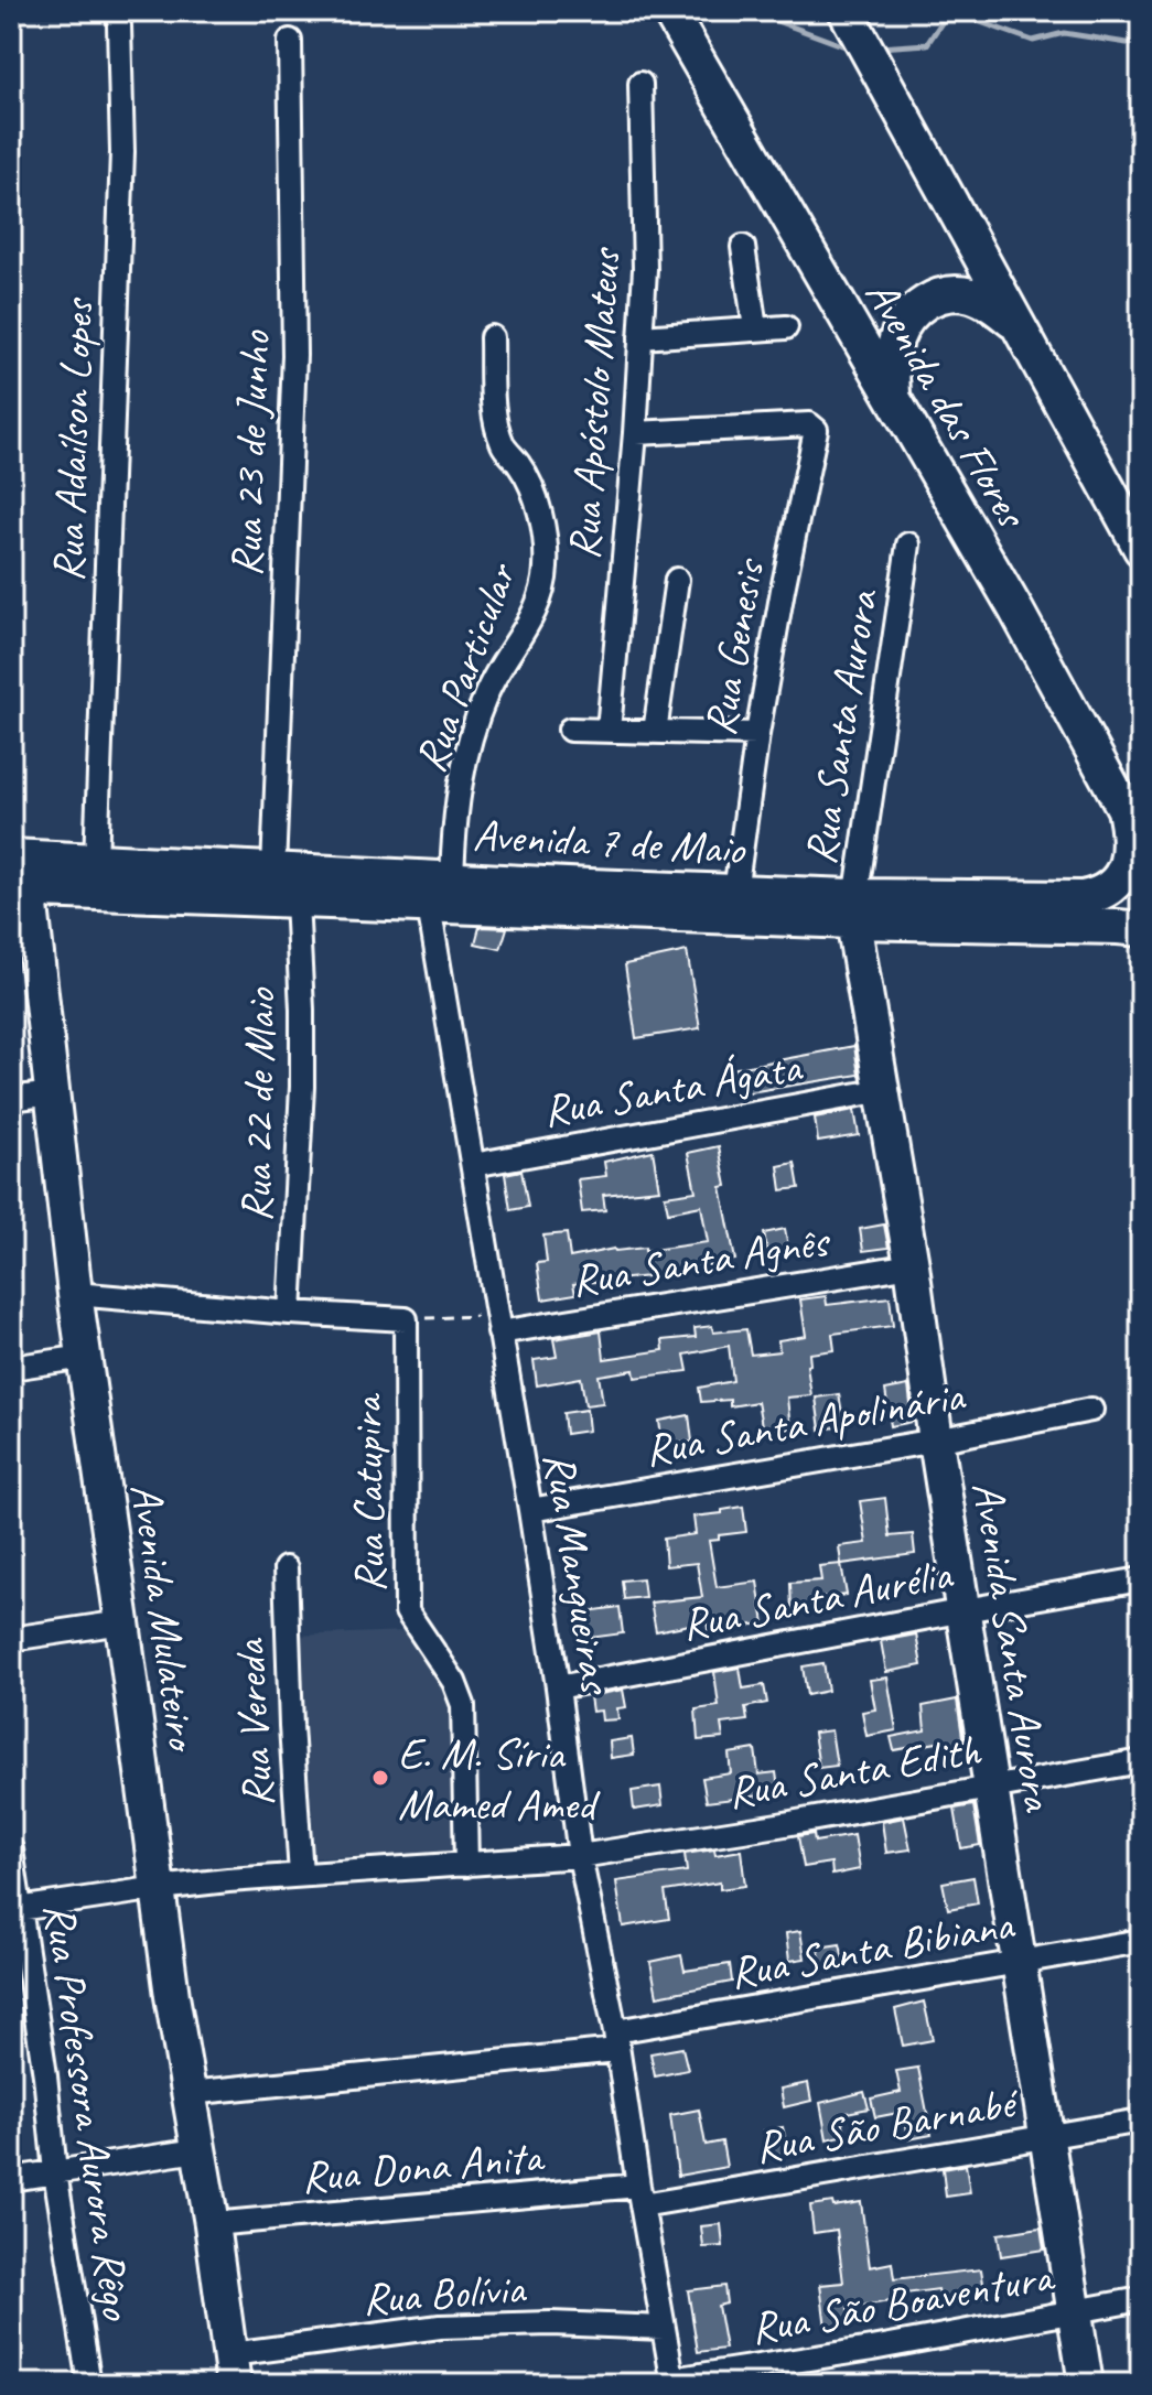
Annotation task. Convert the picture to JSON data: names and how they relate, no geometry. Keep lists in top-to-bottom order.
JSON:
{
  "streets": {
    "main road": [
      "Avenida das Flores",
      "Avenida 7 de Maio",
      "Avenida Mulateiro",
      "Avenida Santa Aurora"
    ],
    "street": [
      "Rua Apóstolo Mateus",
      "Rua Adaílson Lopes",
      "Rua 23 de Junho",
      "Rua Genesis",
      "Rua Particular",
      "Rua Santa Aurora",
      "Rua Santa Ágata",
      "Rua 22 de Maio",
      "Rua Santa Agnês",
      "Rua Santa Apolinária",
      "Rua Catupira",
      "Rua Mangueiras",
      "Rua Santa Aurélia",
      "Rua Vereda",
      "Rua Santa Edith",
      "Rua Santa Bibiana",
      "Rua Professora Aurora Rêgo",
      "Rua São Barnabé",
      "Rua Dona Anita",
      "Rua Bolívia",
      "Rua São Boaventura"
    ]
  },
  "crossings": [
    ["Avenida das Flores", "Avenida 7 de Maio"],
    ["Rua Apóstolo Mateus", "Rua Genesis"],
    ["Rua Adaílson Lopes", "Avenida 7 de Maio"],
    ["Rua 23 de Junho", "Avenida 7 de Maio"],
    ["Rua Genesis", "Avenida 7 de Maio"],
    ["Rua Particular", "Avenida 7 de Maio"],
    ["Rua Particular", "Rua Mangueiras"],
    ["Rua Santa Aurora", "Avenida 7 de Maio"],
    ["Rua Santa Aurora", "Avenida Santa Aurora"],
    ["Avenida 7 de Maio", "Rua 22 de Maio"],
    ["Avenida 7 de Maio", "Rua Mangueiras"],
    ["Avenida 7 de Maio", "Avenida Mulateiro"],
    ["Avenida 7 de Maio", "Avenida Santa Aurora"],
    ["Rua Santa Ágata", "Rua Mangueiras"],
    ["Rua Santa Ágata", "Avenida Santa Aurora"],
    ["Rua Santa Agnês", "Rua Mangueiras"],
    ["Rua Santa Agnês", "Avenida Santa Aurora"],
    ["Rua Santa Apolinária", "Rua Mangueiras"],
    ["Rua Santa Apolinária", "Avenida Santa Aurora"],
    ["Rua Mangueiras", "Rua Santa Aurélia"],
    ["Rua Mangueiras", "Rua Santa Edith"],
    ["Rua Mangueiras", "Rua Santa Bibiana"],
    ["Rua Mangueiras", "Rua São Barnabé"],
    ["Rua Mangueiras", "Rua Dona Anita"],
    ["Rua Mangueiras", "Rua Bolívia"],
    ["Rua Mangueiras", "Rua São Boaventura"],
    ["Rua Santa Aurélia", "Avenida Santa Aurora"],
    ["Avenida Mulateiro", "Rua Santa Bibiana"],
    ["Avenida Mulateiro", "Rua Dona Anita"],
    ["Avenida Mulateiro", "Rua Bolívia"],
    ["Avenida Santa Aurora", "Rua Santa Edith"],
    ["Avenida Santa Aurora", "Rua Santa Bibiana"],
    ["Avenida Santa Aurora", "Rua São Barnabé"],
    ["Avenida Santa Aurora", "Rua São Boaventura"],
    ["Rua São Barnabé", "Rua Dona Anita"]
  ],
  "places": ["E. M. Síria Mamed Amed"]
}
